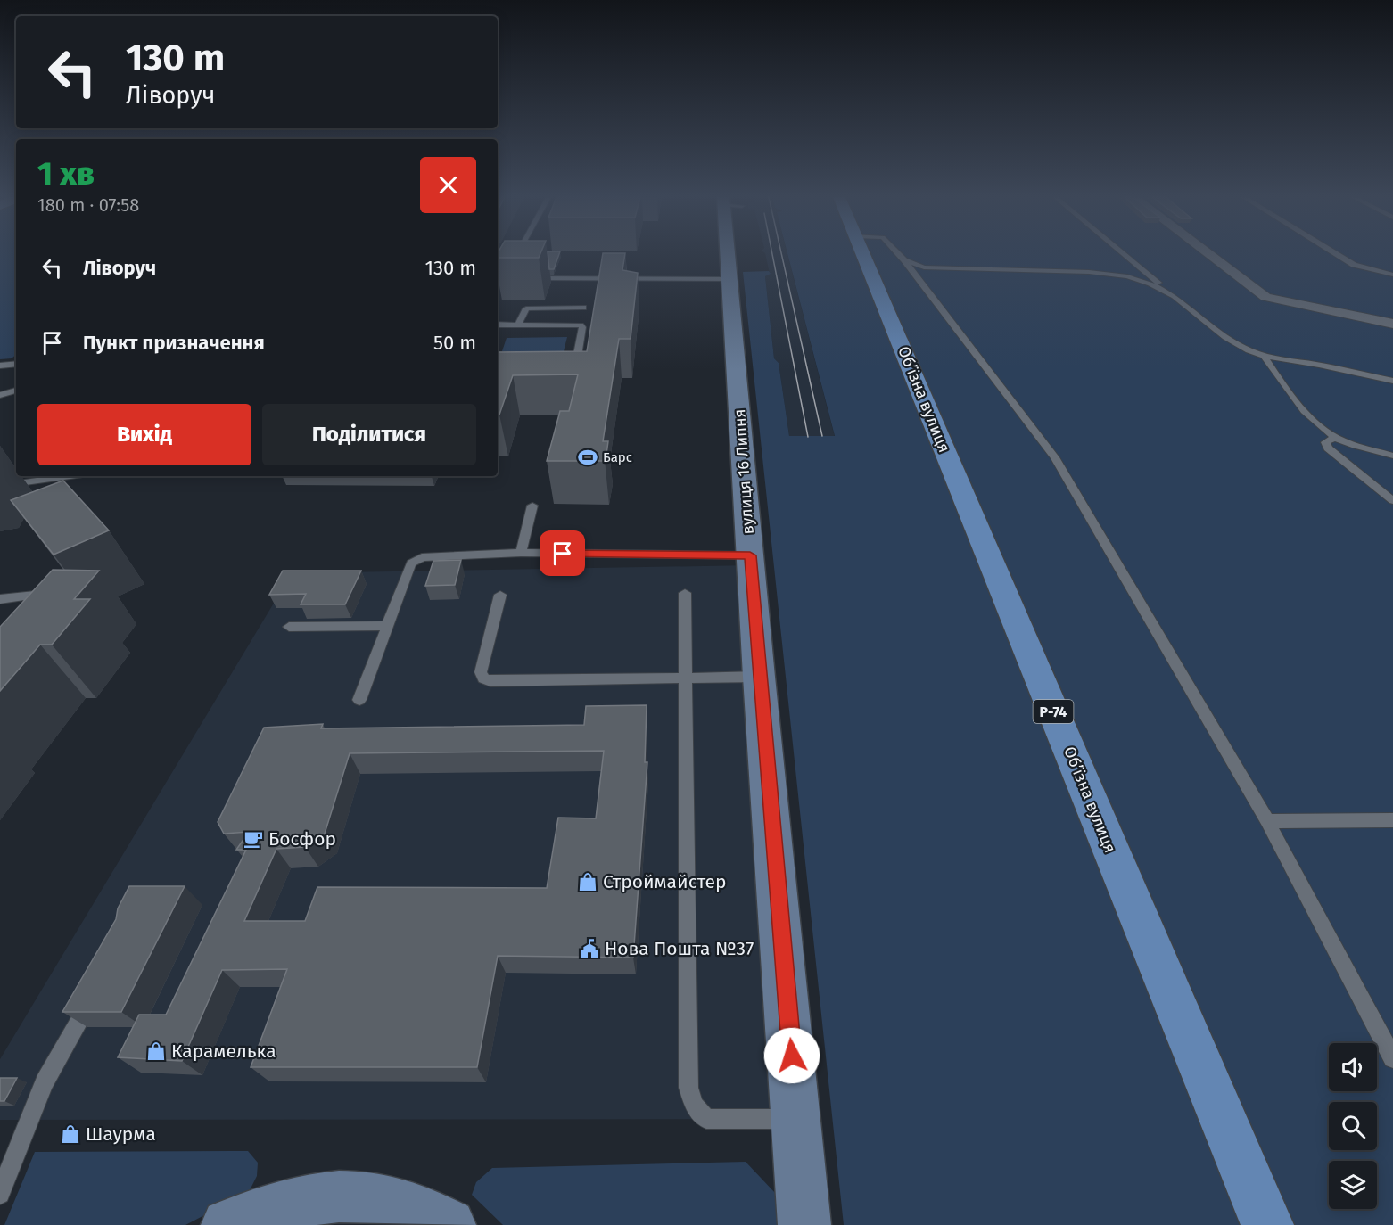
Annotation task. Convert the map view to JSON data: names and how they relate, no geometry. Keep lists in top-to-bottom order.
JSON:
{
  "streets": {
    "main road": ["Обʼїзна вулиця", "Р-74"],
    "street": ["вулиця 16 Липня"]
  },
  "places": {
    "sports": ["Барс"],
    "cafe": ["Босфор"],
    "shop": ["Строймайстер", "Карамелька", "Шаурма"],
    "public building": ["Нова Пошта №37"]
  },
  "page": {
    "turn": ["130 m", "Ліворуч"],
    "heading": ["1 хв", "180 m · 07:58"],
    "list": [
      {
        "name": "Ліворуч",
        "value": "130 m"
      },
      {
        "name": "Пункт призначення",
        "value": "50 m"
      }
    ],
    "buttons": ["Вихід", "Поділитися"]
  }
}
